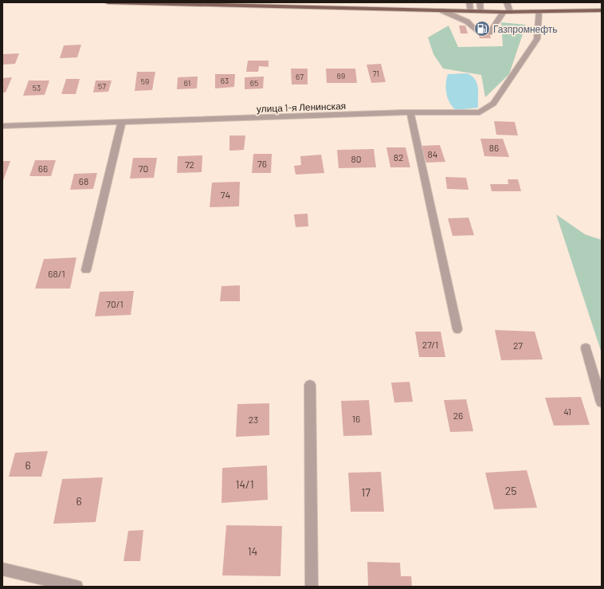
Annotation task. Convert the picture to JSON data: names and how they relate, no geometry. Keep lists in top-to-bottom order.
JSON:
{
  "streets": {
    "street": ["улица 1-я Ленинская"]
  },
  "places": {
    "fuel station": ["Газпромнефть"]
  },
  "house_numbers": [
    "71",
    "69",
    "67",
    "63",
    "59",
    "61",
    "65",
    "57",
    "53",
    "86",
    "84",
    "82",
    "80",
    "76",
    "72",
    "66",
    "70",
    "68",
    "74",
    "68/1",
    "70/1",
    "27/1",
    "27",
    "41",
    "26",
    "16",
    "23",
    "6",
    "14/1",
    "25",
    "17",
    "6",
    "14"
  ]
}
